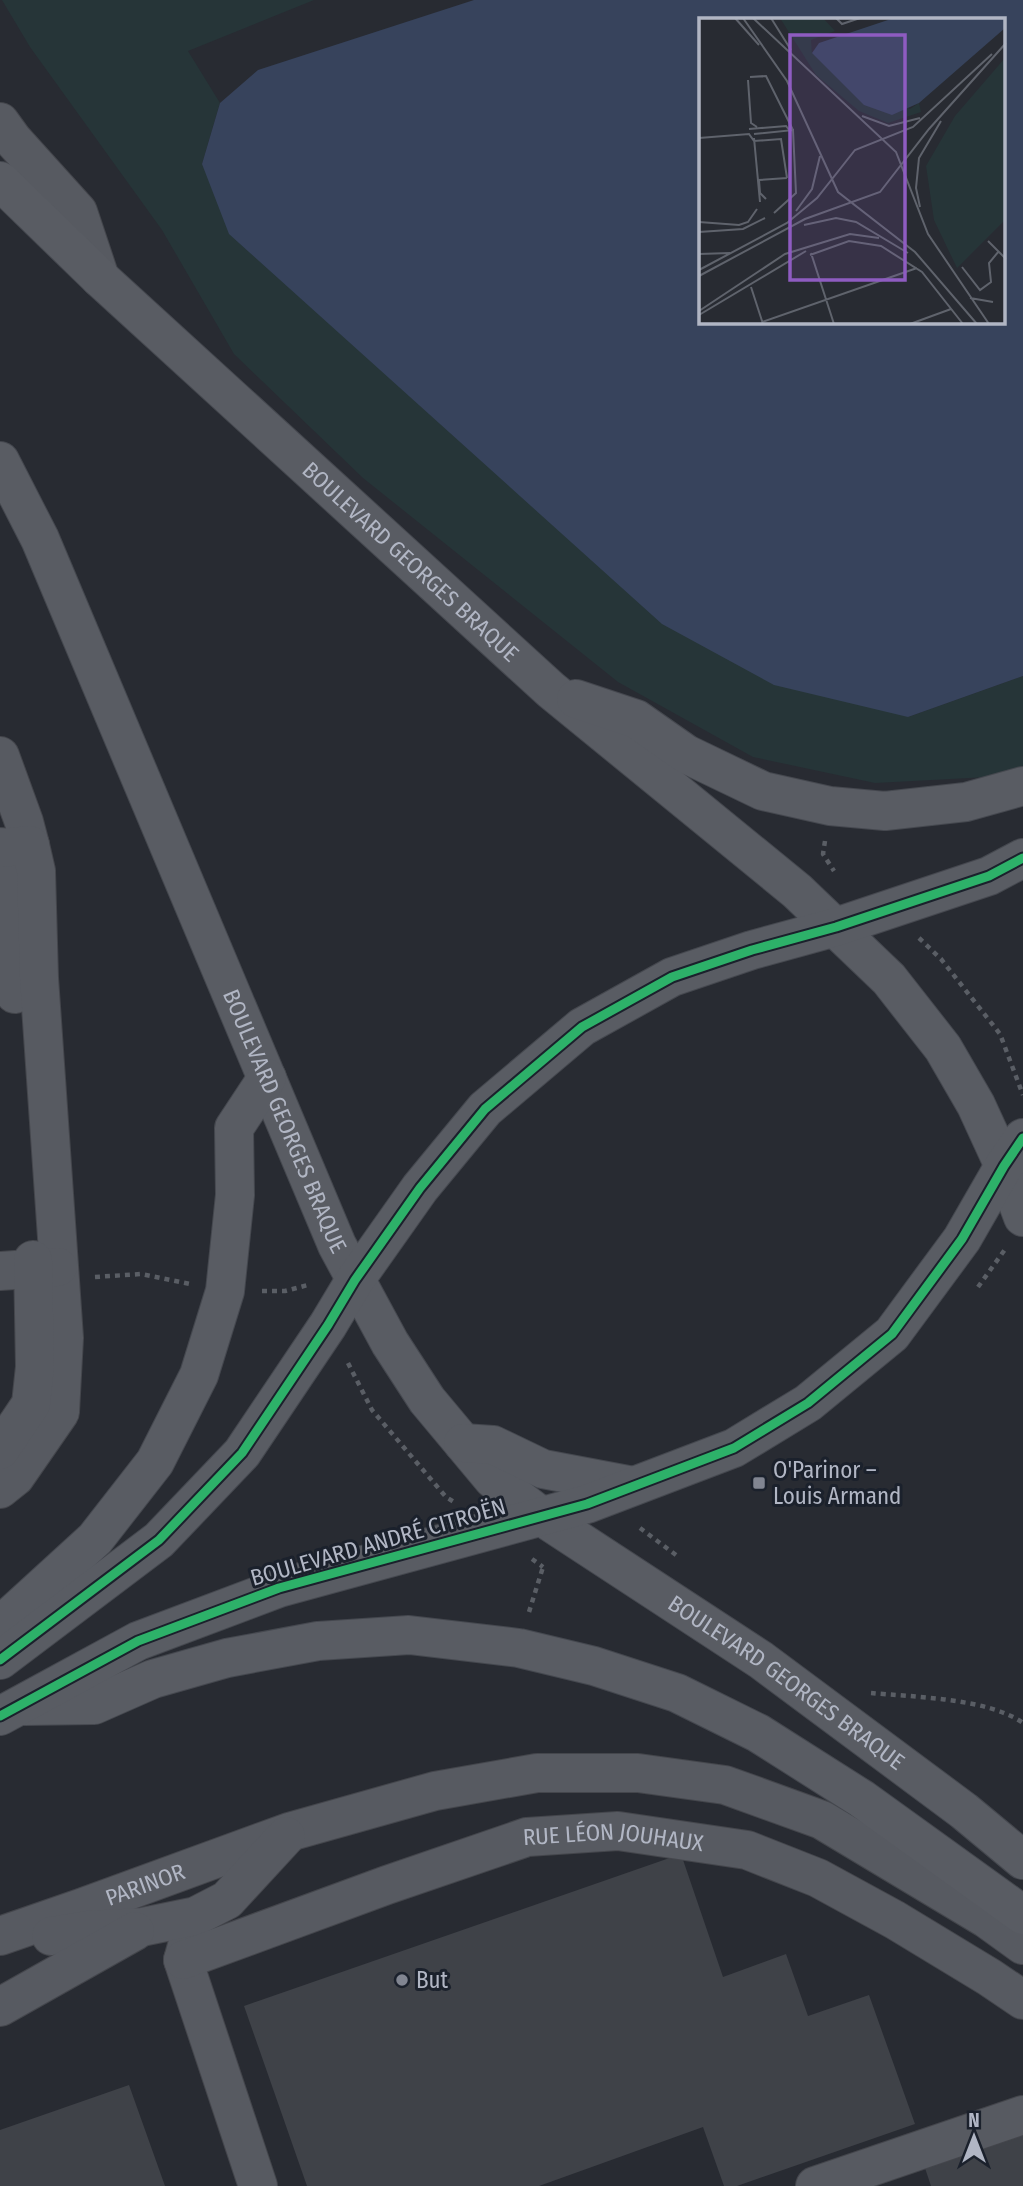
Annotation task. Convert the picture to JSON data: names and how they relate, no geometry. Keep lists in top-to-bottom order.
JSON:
{
  "streets": {
    "main road": ["BOULEVARD GEORGES BRAQUE", "BOULEVARD ANDRÉ CITROËN"],
    "lane": ["RUE LÉON JOUHAUX", "PARINOR"]
  },
  "crossings": [
    ["BOULEVARD GEORGES BRAQUE", "BOULEVARD ANDRÉ CITROËN"]
  ],
  "places": {
    "transit": ["O'Parinor – Louis Armand"],
    "other": ["But"]
  },
  "north": "top"
}
